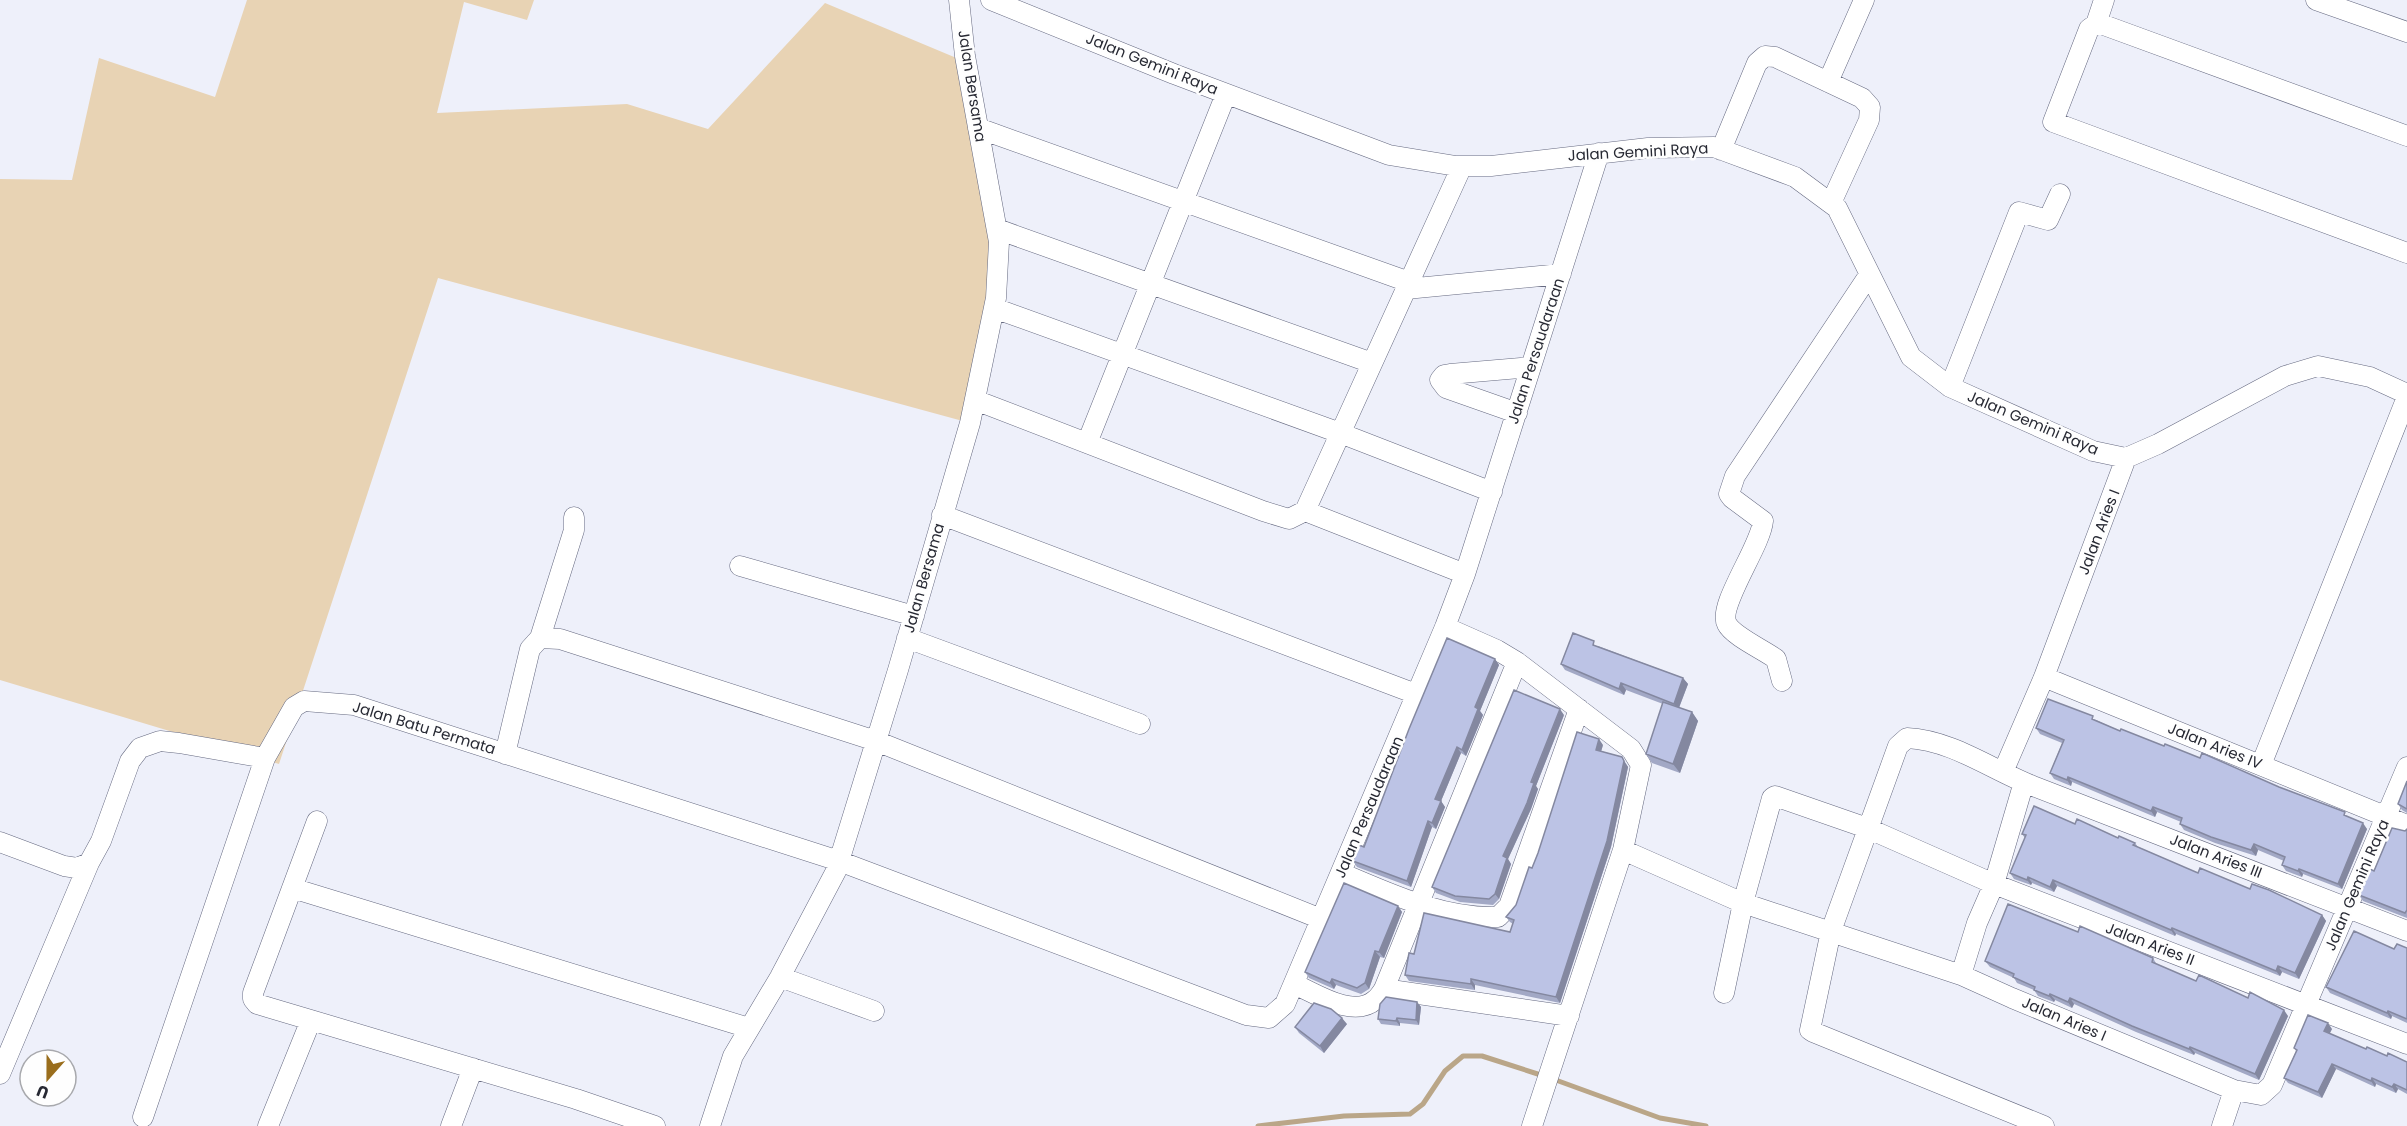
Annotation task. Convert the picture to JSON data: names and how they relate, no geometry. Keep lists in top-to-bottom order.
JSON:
{
  "streets": {
    "street": [
      "Jalan Gemini Raya",
      "Jalan Bersama",
      "Jalan Persaudaraan",
      "Jalan Aries I",
      "Jalan Batu Permata",
      "Jalan Aries IV",
      "Jalan Aries III",
      "Jalan Aries II"
    ]
  },
  "crossings": [
    ["Jalan Gemini Raya", "Jalan Persaudaraan"],
    ["Jalan Gemini Raya", "Jalan Aries I"],
    ["Jalan Gemini Raya", "Jalan Aries IV"],
    ["Jalan Gemini Raya", "Jalan Aries III"],
    ["Jalan Gemini Raya", "Jalan Aries II"],
    ["Jalan Bersama", "Jalan Persaudaraan"],
    ["Jalan Bersama", "Jalan Batu Permata"],
    ["Jalan Persaudaraan", "Jalan Batu Permata"],
    ["Jalan Aries I", "Jalan Aries IV"],
    ["Jalan Aries I", "Jalan Aries III"],
    ["Jalan Aries I", "Jalan Aries II"],
    ["Jalan Aries III", "Jalan Aries II"]
  ],
  "north": "bottom"
}
